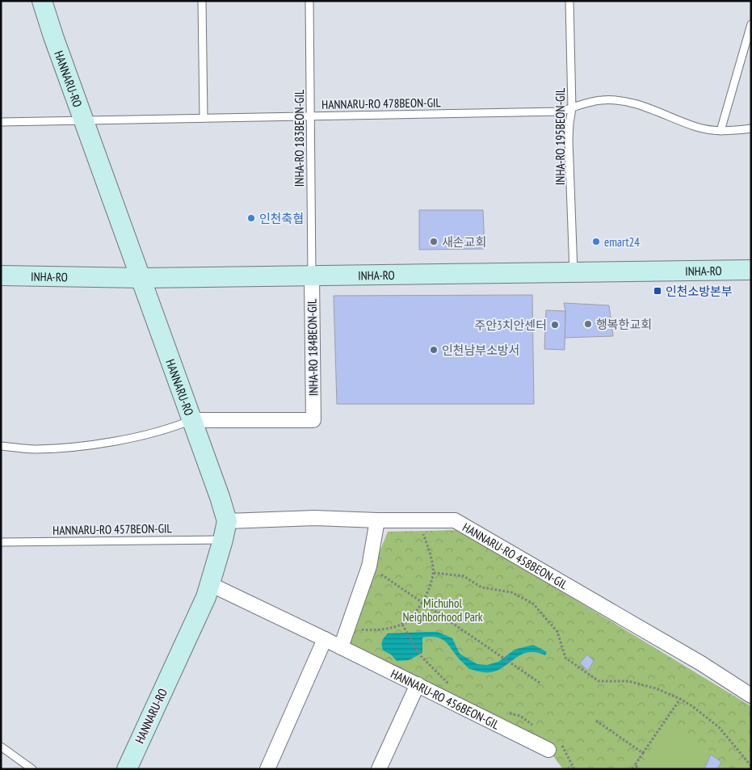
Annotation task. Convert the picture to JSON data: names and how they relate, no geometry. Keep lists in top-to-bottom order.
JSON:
{
  "streets": {
    "main road": ["HANNARU-RO", "INHA-RO"],
    "street": ["INHA-RO 184BEON-GIL", "HANNARU-RO 458BEON-GIL", "HANNARU-RO 456BEON-GIL"],
    "lane": [
      "HANNARU-RO 478BEON-GIL",
      "INHA-RO 195BEON-GIL",
      "INHA-RO 183BEON-GIL",
      "HANNARU-RO 457BEON-GIL"
    ]
  },
  "crossings": [
    ["HANNARU-RO", "HANNARU-RO 478BEON-GIL"],
    ["HANNARU-RO", "INHA-RO"],
    ["HANNARU-RO", "INHA-RO 184BEON-GIL"],
    ["HANNARU-RO", "HANNARU-RO 457BEON-GIL"],
    ["HANNARU-RO", "HANNARU-RO 458BEON-GIL"],
    ["HANNARU-RO", "HANNARU-RO 456BEON-GIL"],
    ["HANNARU-RO 478BEON-GIL", "INHA-RO 195BEON-GIL"],
    ["HANNARU-RO 478BEON-GIL", "INHA-RO 183BEON-GIL"],
    ["INHA-RO 195BEON-GIL", "INHA-RO"],
    ["INHA-RO 183BEON-GIL", "INHA-RO"],
    ["INHA-RO 183BEON-GIL", "INHA-RO 184BEON-GIL"],
    ["INHA-RO", "INHA-RO 184BEON-GIL"],
    ["HANNARU-RO 457BEON-GIL", "HANNARU-RO 458BEON-GIL"]
  ],
  "parks": ["Michuhol Neighborhood Park"],
  "places": {
    "other": [
      "인천축협",
      "새손교회",
      "emart24",
      "행복한교회",
      "주안3치안센터",
      "인천남부소방서"
    ],
    "transit": ["인천소방본부"]
  }
}
